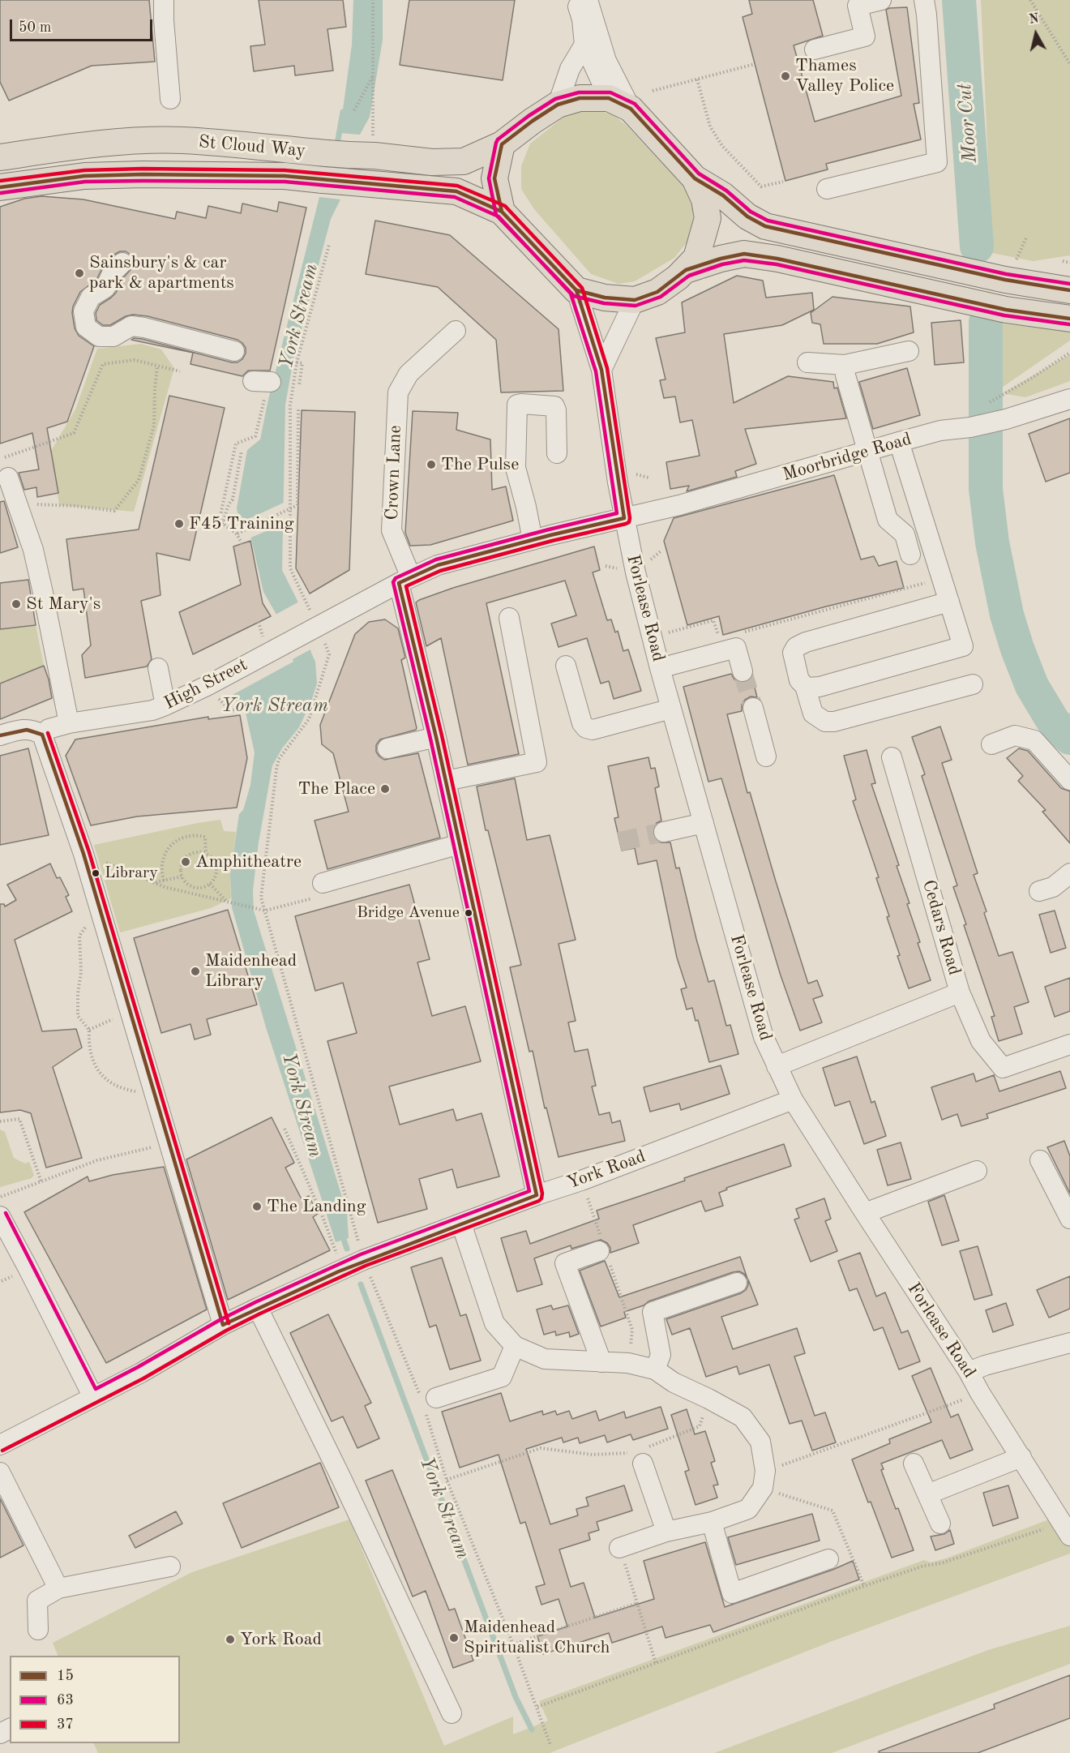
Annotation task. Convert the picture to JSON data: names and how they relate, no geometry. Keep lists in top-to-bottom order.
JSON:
{
  "streets": {
    "main road": ["St Cloud Way"],
    "street": [
      "Moorbridge Road",
      "Crown Lane",
      "Forlease Road",
      "High Street",
      "Cedars Road",
      "York Road"
    ]
  },
  "crossings": [
    ["Moorbridge Road", "Forlease Road"],
    ["Moorbridge Road", "High Street"],
    ["Crown Lane", "High Street"],
    ["Forlease Road", "Cedars Road"],
    ["Forlease Road", "York Road"]
  ],
  "water": ["Moor Cut", "York Stream"],
  "places": [
    "Thames Valley Police",
    "Sainsbury's & car park & apartments",
    "The Pulse",
    "F45 Training",
    "St Mary's",
    "The Place",
    "Amphitheatre",
    "Library",
    "Bridge Avenue",
    "Maidenhead Library",
    "The Landing",
    "Maidenhead Spiritualist Church",
    "York Road"
  ],
  "lines": ["transit line 63", "transit line 15", "transit line 37"],
  "legend": ["15", "63", "37"],
  "scale_bar": "50 m",
  "north": "top"
}
